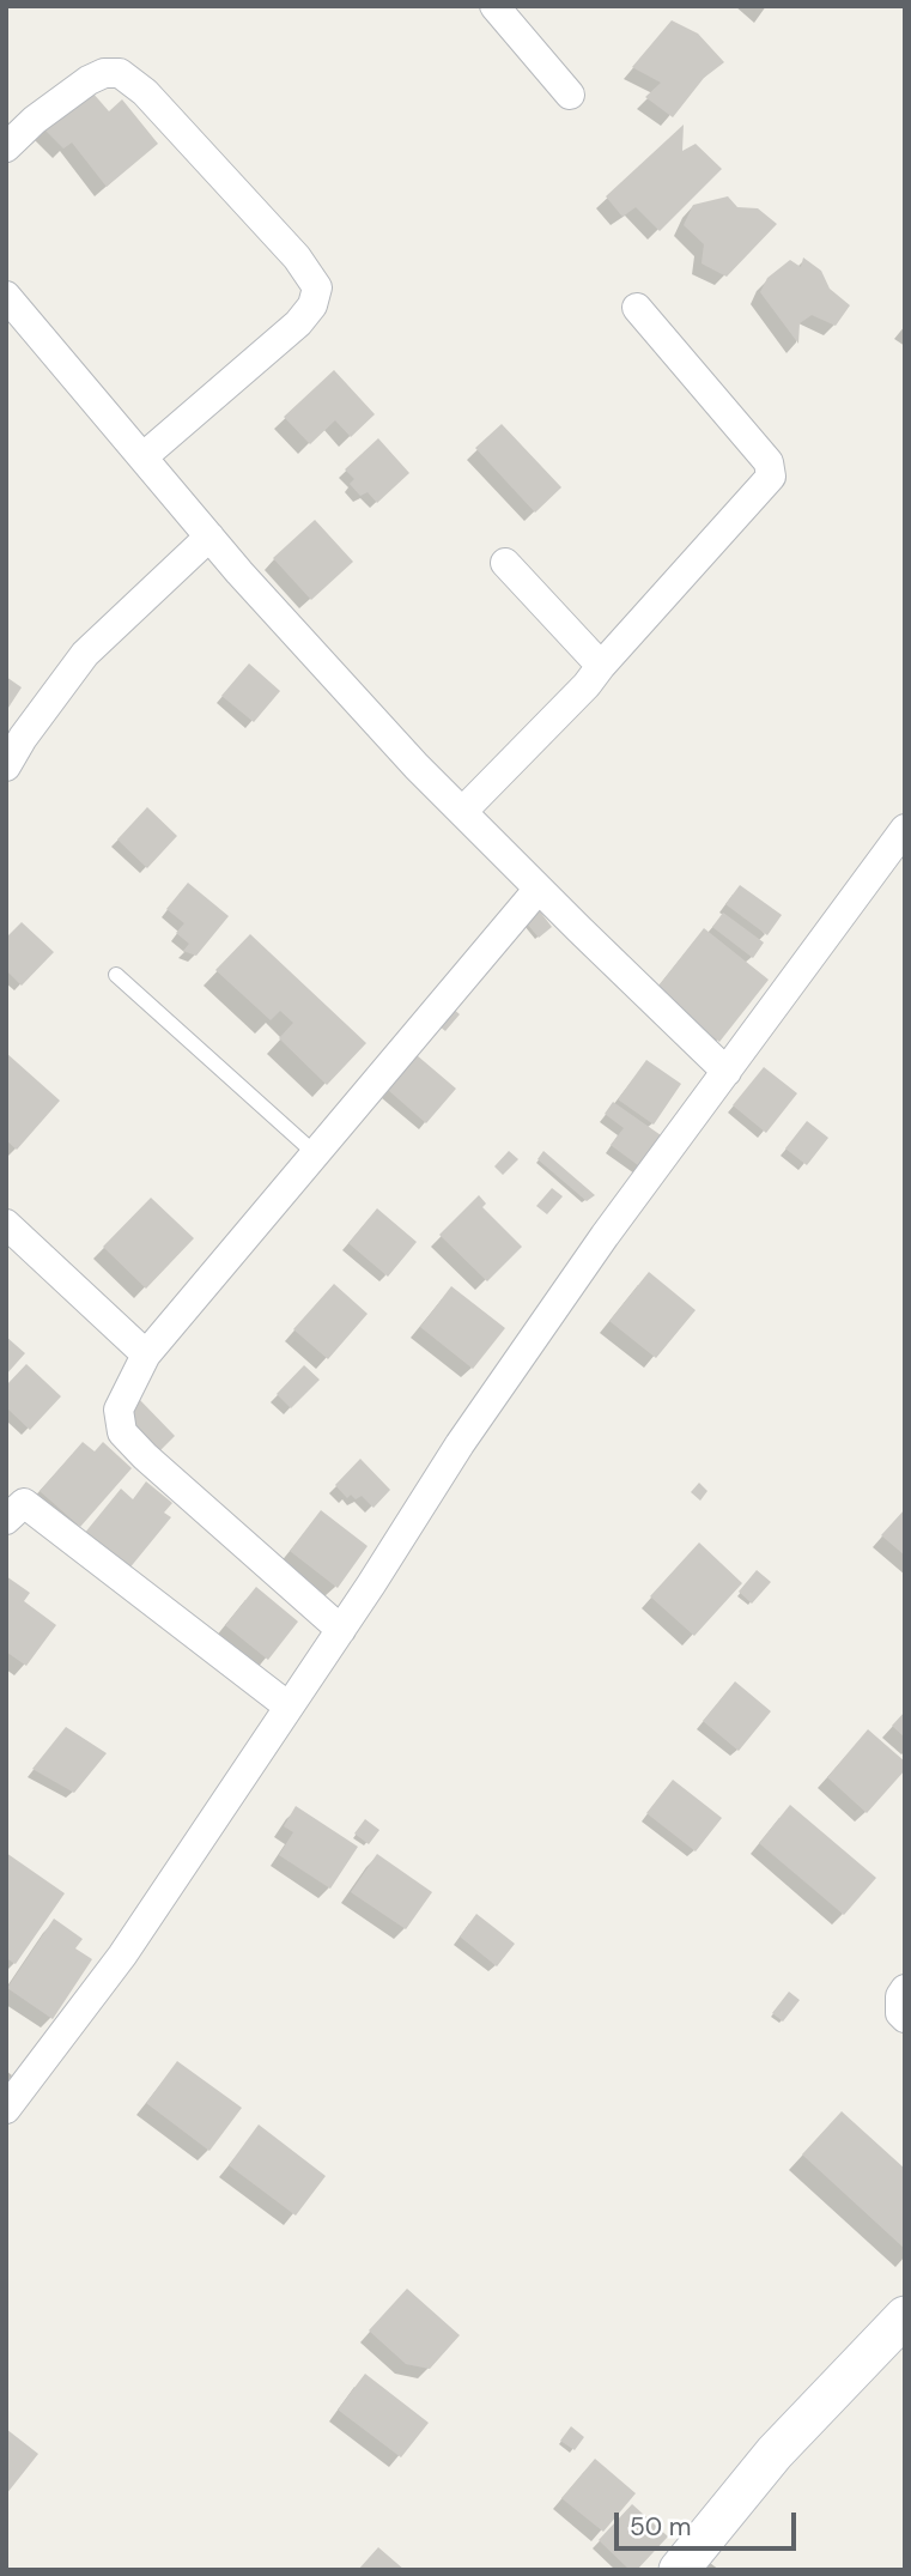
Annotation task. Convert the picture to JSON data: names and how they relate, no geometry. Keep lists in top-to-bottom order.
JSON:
{
  "scale_bar": "50 m"
}
